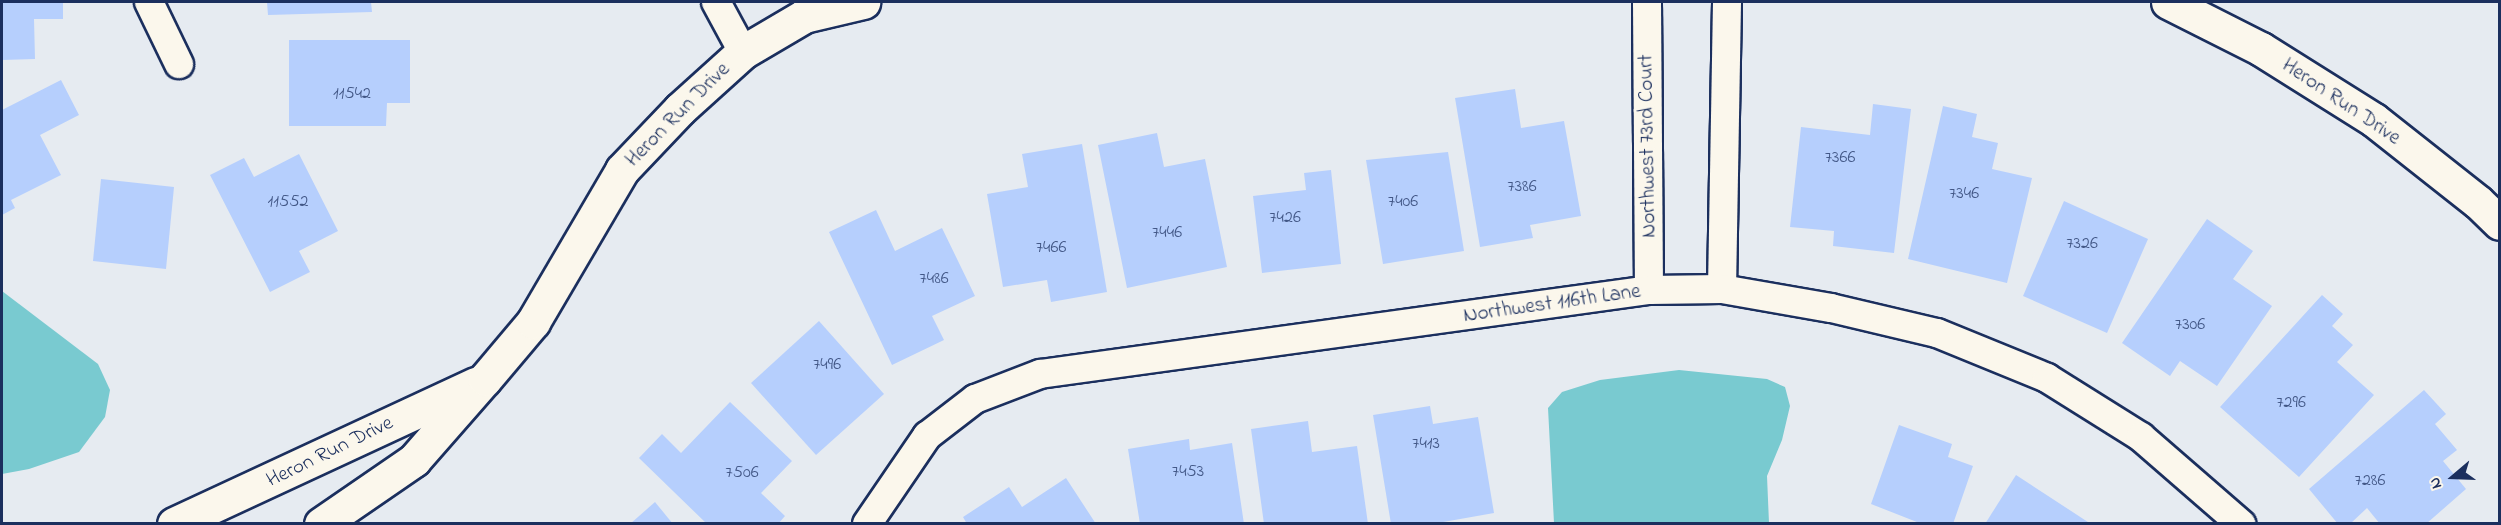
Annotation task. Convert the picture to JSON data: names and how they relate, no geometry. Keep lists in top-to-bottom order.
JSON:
{
  "streets": {
    "street": ["Heron Run Drive", "Northwest 73rd Court", "Northwest 116th Lane"]
  },
  "crossings": [
    ["Northwest 73rd Court", "Northwest 116th Lane"]
  ],
  "house_numbers": [
    "11542",
    "7366",
    "7386",
    "7346",
    "11552",
    "7406",
    "7426",
    "7446",
    "7326",
    "7466",
    "7486",
    "7306",
    "7496",
    "7296",
    "7413",
    "7453",
    "7506",
    "7286"
  ],
  "north": "left"
}
